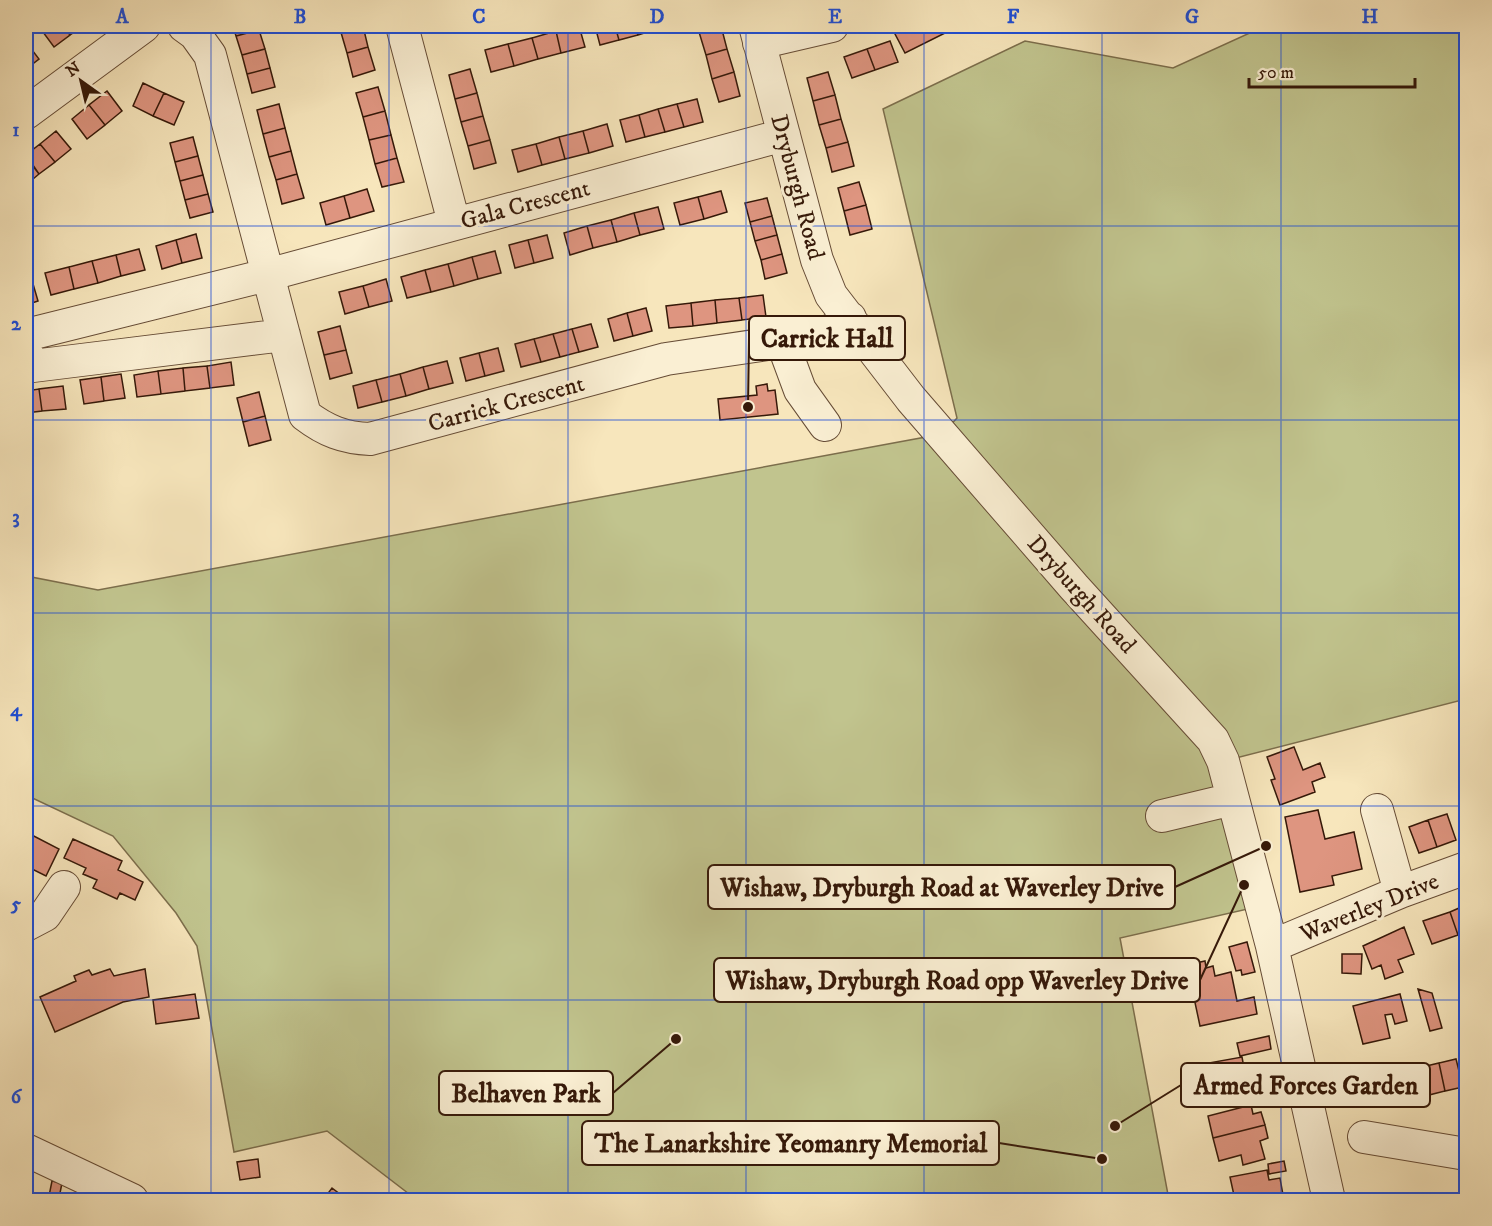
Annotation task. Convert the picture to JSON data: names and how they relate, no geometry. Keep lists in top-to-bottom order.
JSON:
{
  "streets": {
    "street": [
      "Dryburgh Road",
      "Gala Crescent",
      "Carrick Crescent",
      "Waverley Drive"
    ]
  },
  "crossings": [
    ["Dryburgh Road", "Gala Crescent"],
    ["Dryburgh Road", "Carrick Crescent"],
    ["Dryburgh Road", "Waverley Drive"],
    ["Gala Crescent", "Carrick Crescent"]
  ],
  "places": [
    "Carrick Hall",
    "Wishaw, Dryburgh Road at Waverley Drive",
    "Wishaw, Dryburgh Road opp Waverley Drive",
    "Belhaven Park",
    "Armed Forces Garden",
    "The Lanarkshire Yeomanry Memorial"
  ],
  "scale_bar": "50 m",
  "north": "top left",
  "grid": {
    "columns": [
      "A",
      "B",
      "C",
      "D",
      "E",
      "F",
      "G",
      "H"
    ],
    "rows": [
      "1",
      "2",
      "3",
      "4",
      "5",
      "6"
    ]
  }
}
